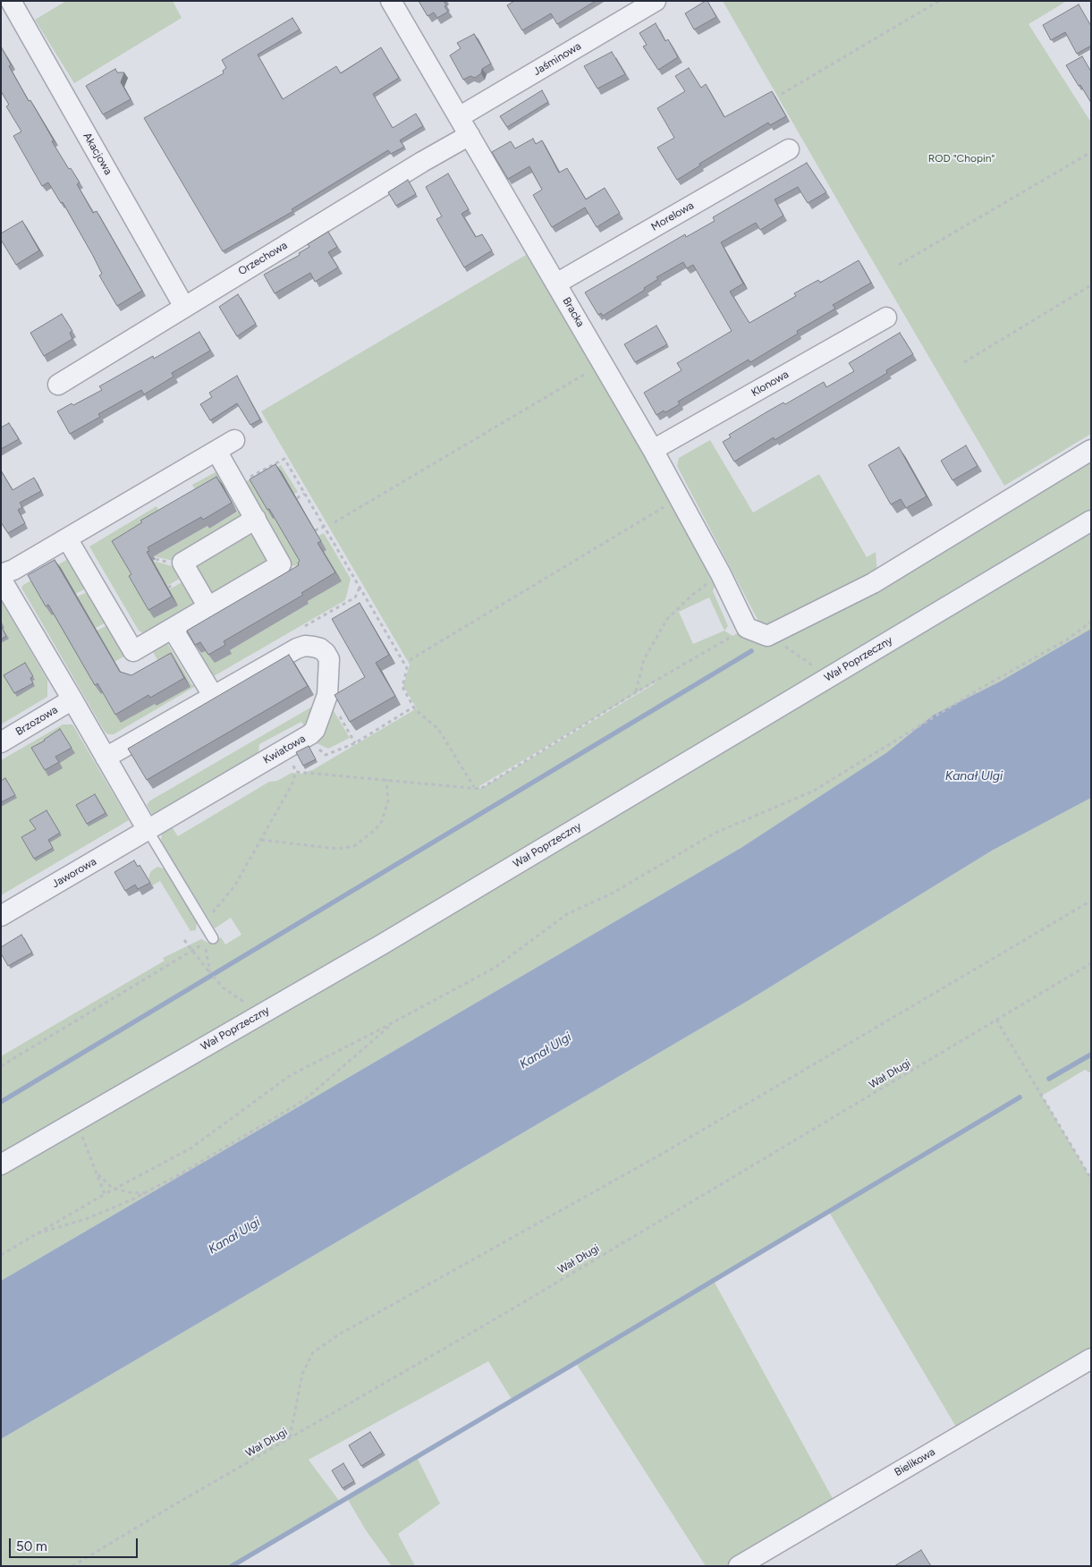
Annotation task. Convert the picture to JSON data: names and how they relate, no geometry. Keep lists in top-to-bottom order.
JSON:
{
  "streets": {
    "street": [
      "Jaśminowa",
      "Akacjowa",
      "Morelowa",
      "Orzechowa",
      "Bracka",
      "Klonowa",
      "Wał Poprzeczny",
      "Brzozowa",
      "Kwiatowa",
      "Jaworowa",
      "Bielikowa"
    ],
    "path": ["Wał Długi"]
  },
  "crossings": [
    ["Jaśminowa", "Bracka"],
    ["Akacjowa", "Orzechowa"],
    ["Morelowa", "Bracka"],
    ["Orzechowa", "Bracka"],
    ["Bracka", "Klonowa"],
    ["Kwiatowa", "Jaworowa"]
  ],
  "water": ["Kanał Ulgi"],
  "parks": ["ROD \"Chopin\""],
  "scale_bar": "50 m"
}
